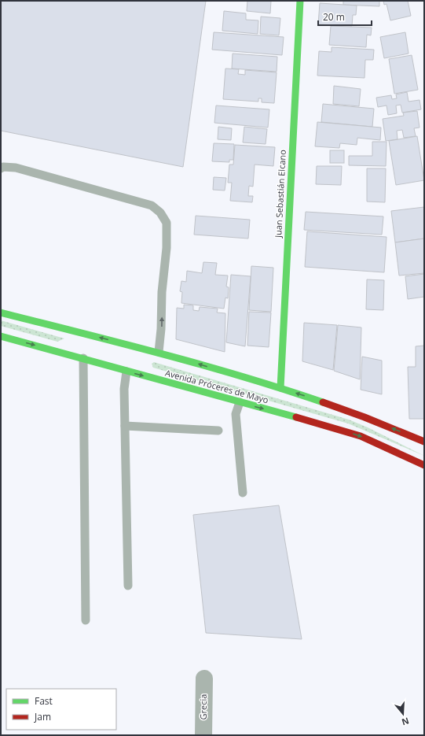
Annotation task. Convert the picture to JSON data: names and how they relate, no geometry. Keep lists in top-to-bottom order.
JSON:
{
  "streets": {
    "main road": ["Juan Sebastián Elcano", "Avenida Próceres de Mayo"],
    "street": ["Grecia"]
  },
  "crossings": [
    ["Juan Sebastián Elcano", "Avenida Próceres de Mayo"]
  ],
  "legend": ["Fast", "Jam"],
  "scale_bar": "20 m",
  "north": "bottom"
}
